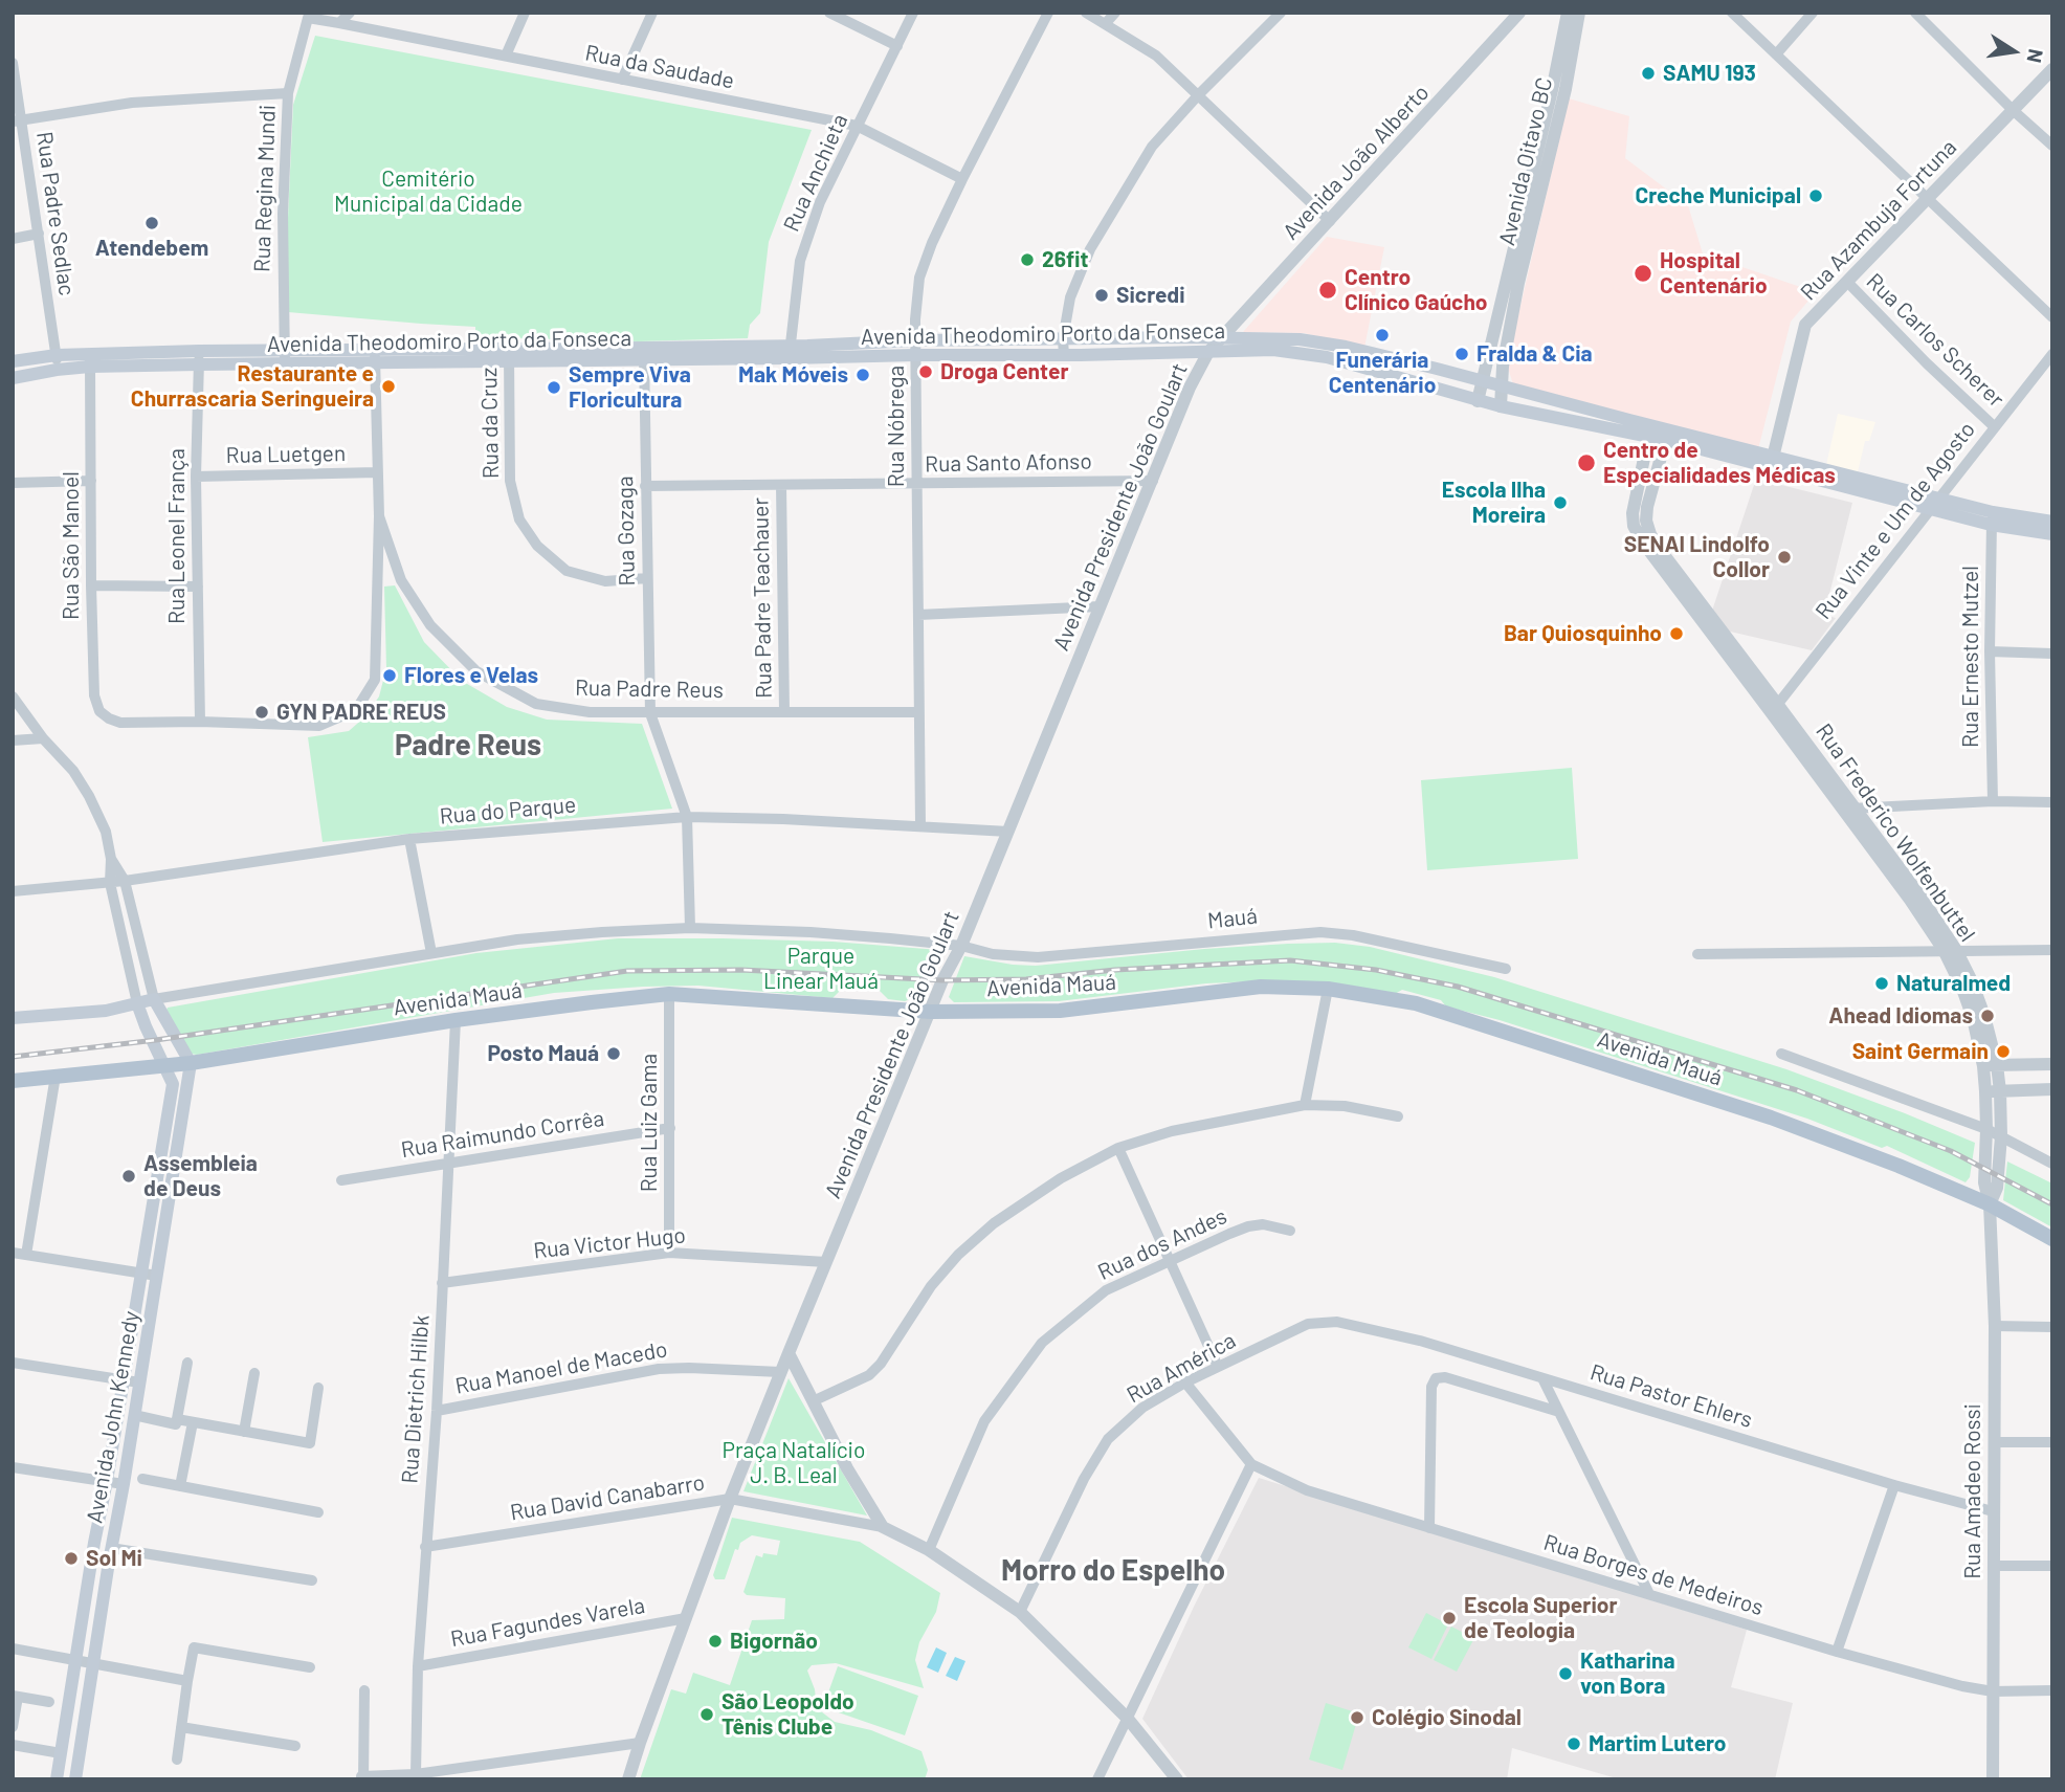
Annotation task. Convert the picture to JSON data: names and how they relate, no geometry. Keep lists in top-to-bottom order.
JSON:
{
  "streets": {
    "main road": ["Avenida Theodomiro Porto da Fonseca", "Avenida Mauá", "Avenida John Kennedy"],
    "street": [
      "Rua da Saudade",
      "Avenida Oitavo BC",
      "Avenida João Alberto",
      "Rua Anchieta",
      "Rua Regina Mundi",
      "Rua Padre Sedlac",
      "Rua Azambuja Fortuna",
      "Rua Carlos Scherer",
      "Rua da Cruz",
      "Rua Nóbrega",
      "Rua Luetgen",
      "Rua Santo Afonso",
      "Avenida Presidente João Goulart",
      "Rua Vinte e Um de Agosto",
      "Rua Gozaga",
      "Rua Leonel França",
      "Rua São Manoel",
      "Rua Padre Teachauer",
      "Rua Ernesto Mutzel",
      "Rua Padre Reus",
      "Rua do Parque",
      "Rua Frederico Wolfenbuttel",
      "Mauá",
      "Rua Luiz Gama",
      "Rua Raimundo Corrêa",
      "Rua Victor Hugo",
      "Rua dos Andes",
      "Rua Manoel de Macedo",
      "Rua América",
      "Rua Pastor Ehlers",
      "Rua Dietrich Hilbk",
      "Rua Amadeo Rossi",
      "Rua David Canabarro",
      "Rua Borges de Medeiros",
      "Rua Fagundes Varela"
    ]
  },
  "crossings": [
    ["Rua da Saudade", "Rua Anchieta"],
    ["Rua da Saudade", "Rua Regina Mundi"],
    ["Rua da Saudade", "Rua Nóbrega"],
    ["Avenida Oitavo BC", "Avenida Theodomiro Porto da Fonseca"],
    ["Avenida João Alberto", "Avenida Theodomiro Porto da Fonseca"],
    ["Avenida João Alberto", "Avenida Presidente João Goulart"],
    ["Rua Anchieta", "Avenida Theodomiro Porto da Fonseca"],
    ["Rua Regina Mundi", "Avenida Theodomiro Porto da Fonseca"],
    ["Rua Padre Sedlac", "Avenida Theodomiro Porto da Fonseca"],
    ["Rua Azambuja Fortuna", "Avenida Theodomiro Porto da Fonseca"],
    ["Rua Azambuja Fortuna", "Rua Carlos Scherer"],
    ["Avenida Theodomiro Porto da Fonseca", "Rua da Cruz"],
    ["Avenida Theodomiro Porto da Fonseca", "Rua Nóbrega"],
    ["Avenida Theodomiro Porto da Fonseca", "Avenida Presidente João Goulart"],
    ["Avenida Theodomiro Porto da Fonseca", "Rua Vinte e Um de Agosto"],
    ["Avenida Theodomiro Porto da Fonseca", "Rua Gozaga"],
    ["Avenida Theodomiro Porto da Fonseca", "Rua Leonel França"],
    ["Avenida Theodomiro Porto da Fonseca", "Rua São Manoel"],
    ["Avenida Theodomiro Porto da Fonseca", "Rua Ernesto Mutzel"],
    ["Avenida Theodomiro Porto da Fonseca", "Rua Padre Reus"],
    ["Avenida Theodomiro Porto da Fonseca", "Rua Frederico Wolfenbuttel"],
    ["Rua Carlos Scherer", "Rua Vinte e Um de Agosto"],
    ["Rua da Cruz", "Rua Gozaga"],
    ["Rua Nóbrega", "Rua Santo Afonso"],
    ["Rua Nóbrega", "Rua Padre Reus"],
    ["Rua Nóbrega", "Rua do Parque"],
    ["Rua Luetgen", "Rua Leonel França"],
    ["Rua Luetgen", "Rua Padre Reus"],
    ["Rua Santo Afonso", "Avenida Presidente João Goulart"],
    ["Rua Santo Afonso", "Rua Gozaga"],
    ["Rua Santo Afonso", "Rua Padre Teachauer"],
    ["Avenida Presidente João Goulart", "Rua do Parque"],
    ["Avenida Presidente João Goulart", "Mauá"],
    ["Avenida Presidente João Goulart", "Avenida Mauá"],
    ["Avenida Presidente João Goulart", "Rua Victor Hugo"],
    ["Avenida Presidente João Goulart", "Rua Manoel de Macedo"],
    ["Avenida Presidente João Goulart", "Rua David Canabarro"],
    ["Avenida Presidente João Goulart", "Rua Fagundes Varela"],
    ["Rua Vinte e Um de Agosto", "Rua Frederico Wolfenbuttel"],
    ["Rua Gozaga", "Rua Padre Reus"],
    ["Rua Gozaga", "Rua do Parque"],
    ["Rua Leonel França", "Rua São Manoel"],
    ["Rua Padre Teachauer", "Rua Padre Reus"],
    ["Rua Frederico Wolfenbuttel", "Avenida Mauá"],
    ["Rua Frederico Wolfenbuttel", "Rua Amadeo Rossi"],
    ["Avenida Mauá", "Rua Luiz Gama"],
    ["Avenida Mauá", "Rua Dietrich Hilbk"],
    ["Avenida Mauá", "Avenida John Kennedy"],
    ["Avenida Mauá", "Rua Amadeo Rossi"],
    ["Rua Luiz Gama", "Rua Raimundo Corrêa"],
    ["Rua Luiz Gama", "Rua Victor Hugo"],
    ["Rua Raimundo Corrêa", "Rua Dietrich Hilbk"],
    ["Rua Victor Hugo", "Rua Dietrich Hilbk"],
    ["Rua Manoel de Macedo", "Rua Dietrich Hilbk"],
    ["Rua América", "Rua Pastor Ehlers"],
    ["Rua Pastor Ehlers", "Rua Amadeo Rossi"],
    ["Rua Dietrich Hilbk", "Rua David Canabarro"],
    ["Rua Dietrich Hilbk", "Rua Fagundes Varela"],
    ["Rua Amadeo Rossi", "Rua Borges de Medeiros"]
  ],
  "districts": ["Padre Reus", "Morro do Espelho"],
  "parks": ["Cemitério Municipal da Cidade", "Parque Linear Mauá", "Praça Natalício J. B. Leal"],
  "places": [
    "SAMU 193",
    "Creche Municipal",
    "Atendebem",
    "26fit",
    "Hospital Centenário",
    "Centro Clínico Gaúcho",
    "Sicredi",
    "Funerária Centenário",
    "Fralda & Cia",
    "Droga Center",
    "Mak Móveis",
    "Restaurante e Churrascaria Seringueira",
    "Sempre Viva Floricultura",
    "Centro de Especialidades Médicas",
    "Escola Ilha Moreira",
    "SENAI Lindolfo Collor",
    "Bar Quiosquinho",
    "Flores e Velas",
    "GYN PADRE REUS",
    "Naturalmed",
    "Ahead Idiomas",
    "Saint Germain",
    "Posto Mauá",
    "Assembleia de Deus",
    "Sol Mi",
    "Escola Superior de Teologia",
    "Bigornão",
    "Katharina von Bora",
    "São Leopoldo Tênis Clube",
    "Colégio Sinodal",
    "Martim Lutero"
  ],
  "north": "right"
}
